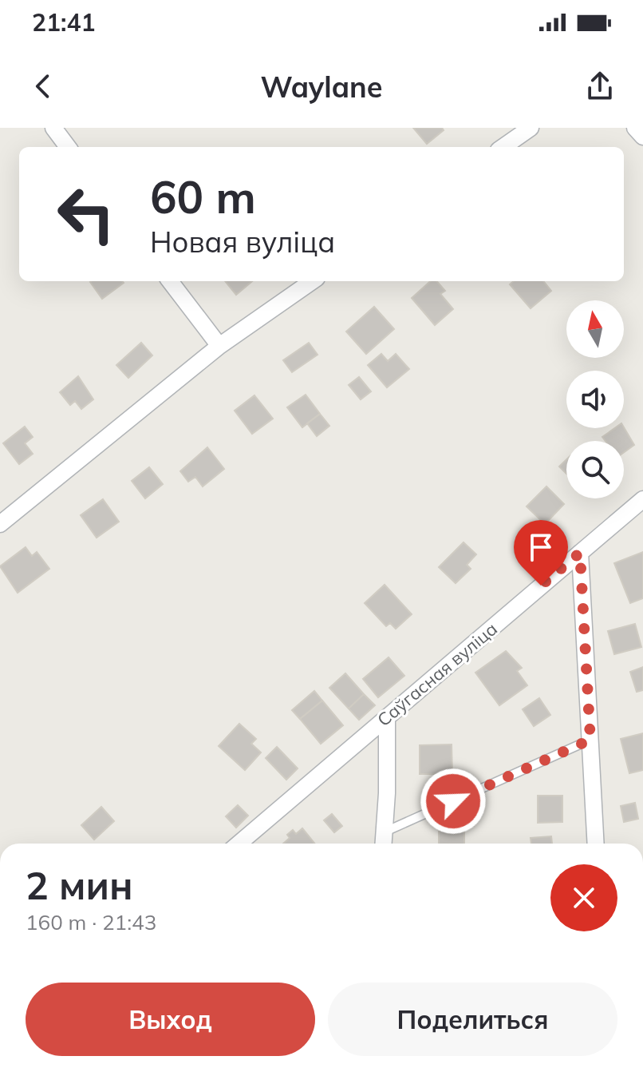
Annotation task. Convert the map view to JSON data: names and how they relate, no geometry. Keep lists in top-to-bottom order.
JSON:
{
  "streets": {
    "street": ["Саўгасная вуліца"]
  },
  "north": "top",
  "page": {
    "status": "21:41",
    "header": "Waylane",
    "turn": ["60 m", "Новая вуліца"],
    "heading": ["2 мин", "160 m · 21:43"],
    "buttons": ["Выход", "Поделиться"]
  }
}
